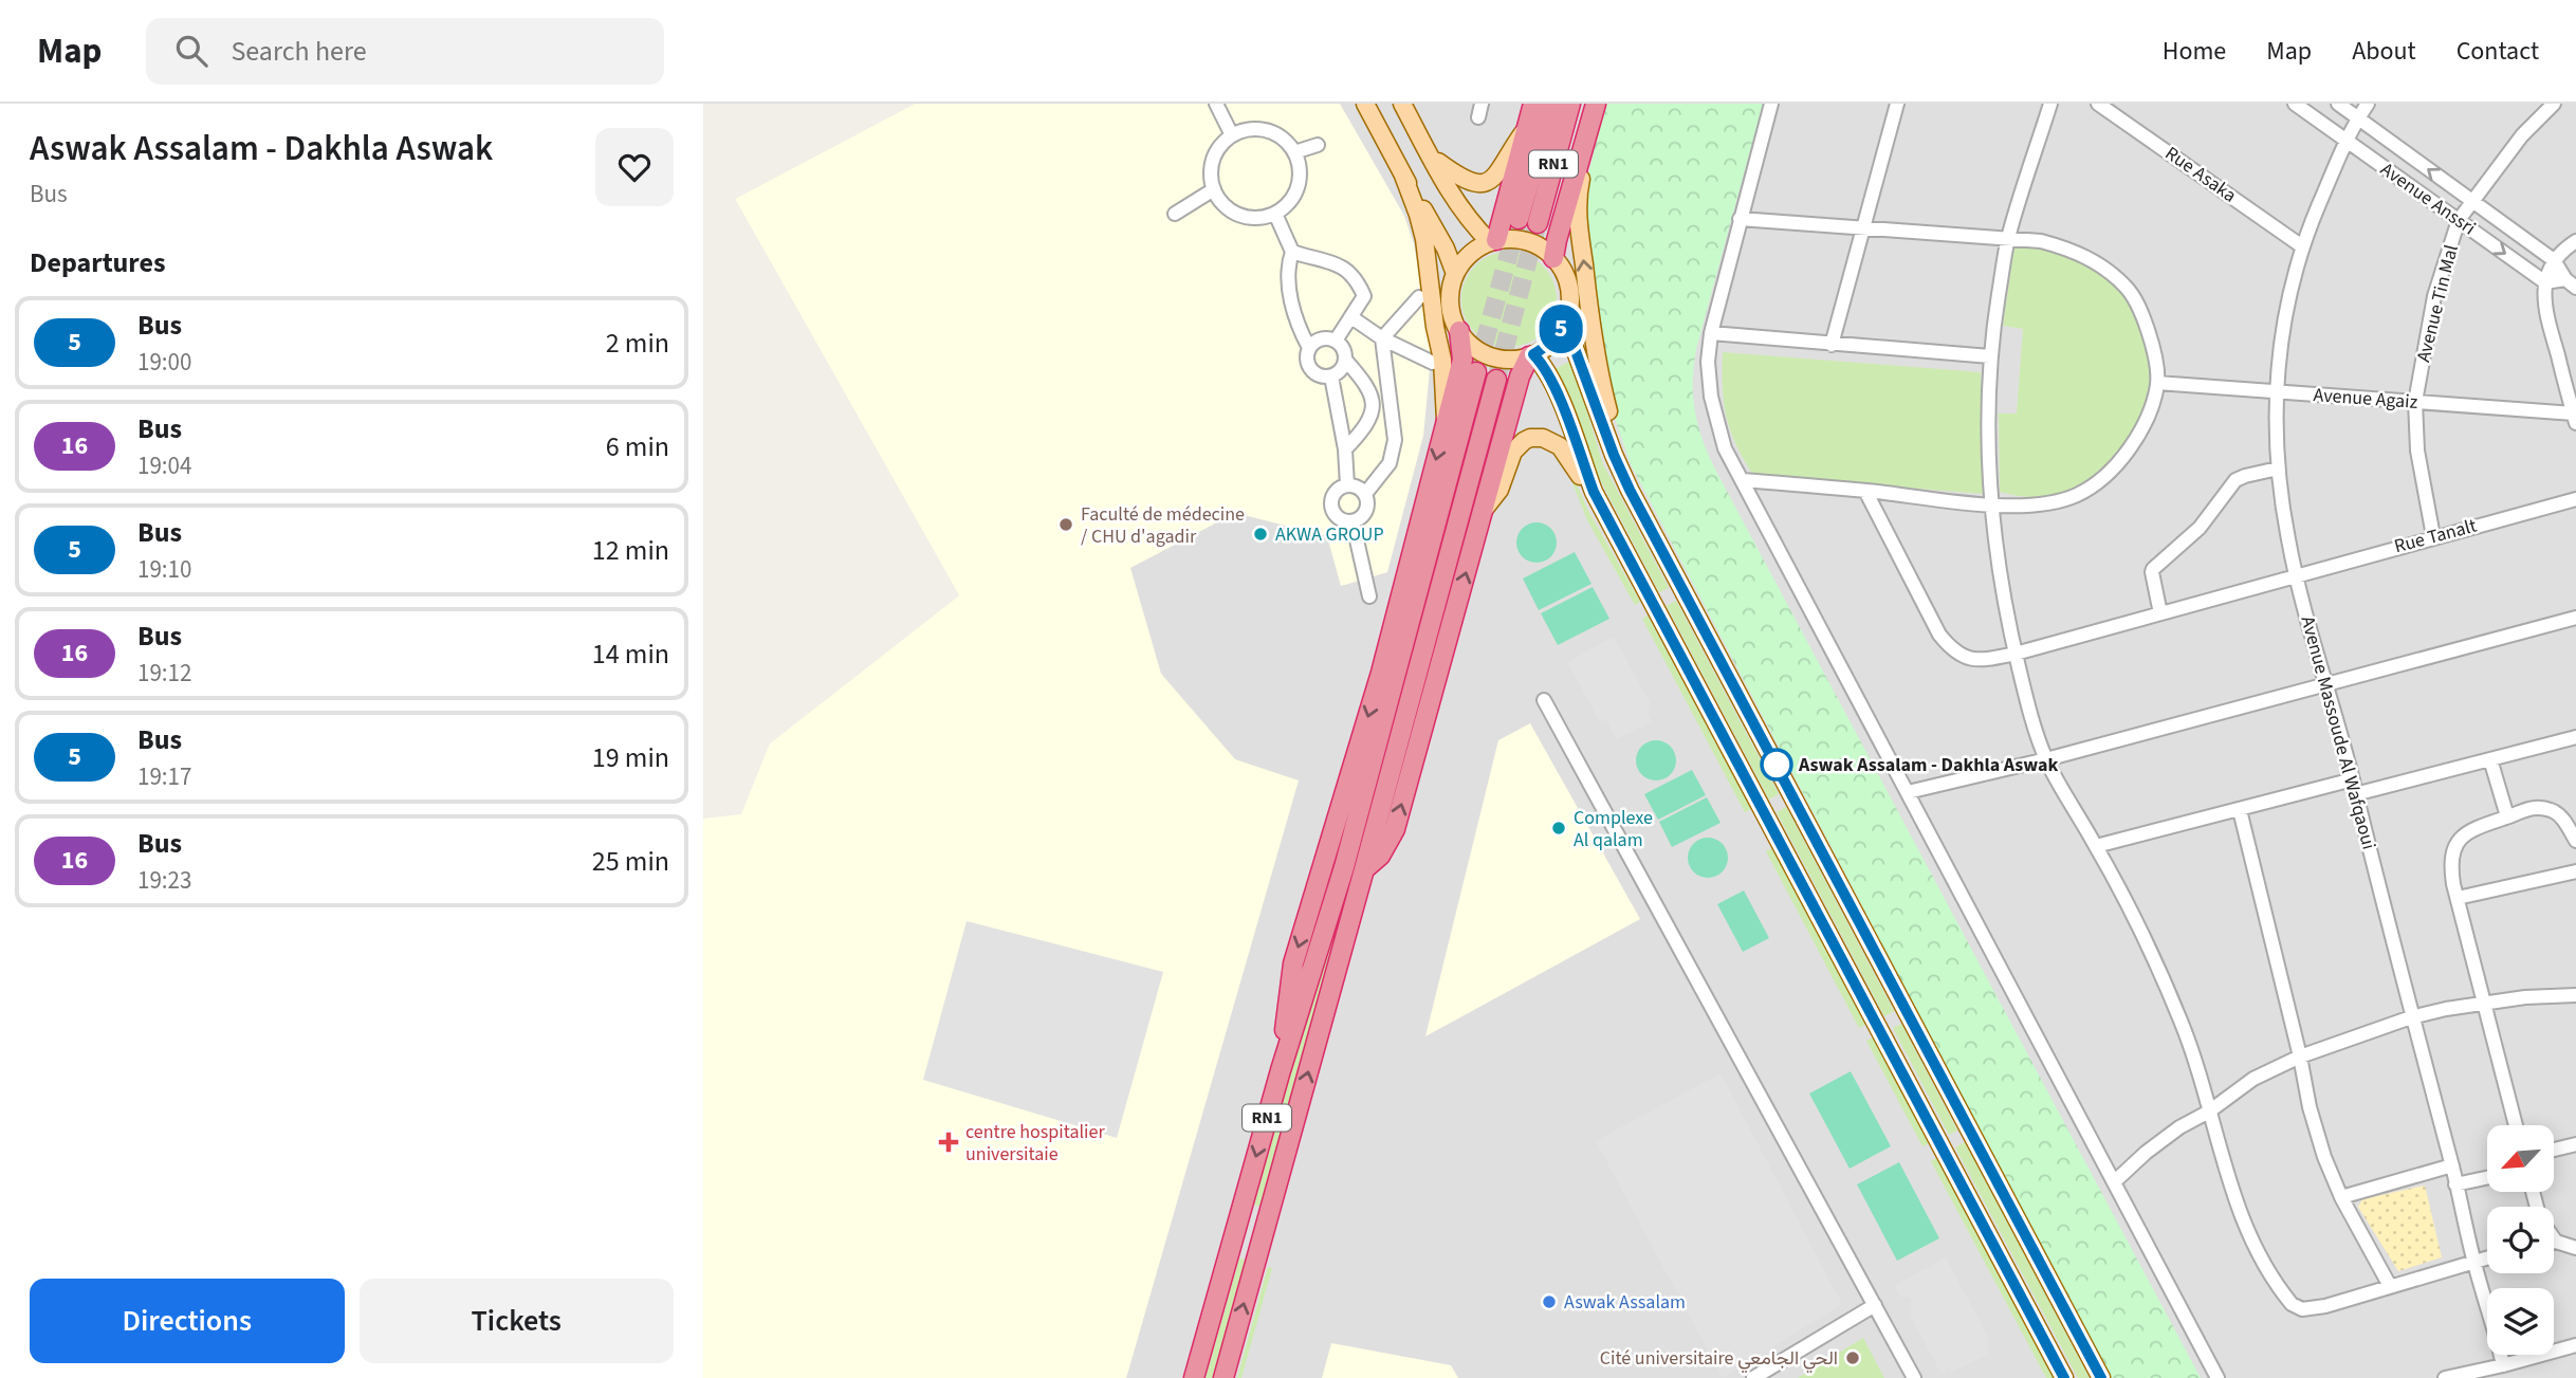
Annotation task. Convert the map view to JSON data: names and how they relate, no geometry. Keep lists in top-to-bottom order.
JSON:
{
  "streets": {
    "highway": ["RN1"],
    "street": [
      "Rue Asaka",
      "Avenue Anssri",
      "Avenue Tin Mal",
      "Avenue Agaiz",
      "Rue Tanalt",
      "Avenue Massoude Al Wafqaoui"
    ]
  },
  "crossings": [
    ["Rue Asaka", "Avenue Massoude Al Wafqaoui"],
    ["Avenue Anssri", "Avenue Tin Mal"],
    ["Avenue Anssri", "Avenue Massoude Al Wafqaoui"],
    ["Avenue Tin Mal", "Avenue Agaiz"],
    ["Avenue Tin Mal", "Rue Tanalt"],
    ["Avenue Agaiz", "Avenue Massoude Al Wafqaoui"],
    ["Rue Tanalt", "Avenue Massoude Al Wafqaoui"]
  ],
  "places": {
    "other": [
      "Faculté de médecine / CHU d'agadir",
      "AKWA GROUP",
      "Aswak Assalam - Dakhla Aswak",
      "Complexe Al qalam",
      "Aswak Assalam",
      "Cité universitaire الحي الجامعي"
    ],
    "health": ["centre hospitalier universitaie"]
  },
  "lines": ["bus line 5"],
  "north": "bottom left",
  "page": {
    "header": "Map",
    "search": "Search here",
    "nav": [
      "Home",
      "Map",
      "About",
      "Contact"
    ],
    "heading": [
      ["Aswak Assalam - Dakhla Aswak", "Bus"],
      "Departures"
    ],
    "on_map": "5",
    "list": [
      {
        "mark": "5",
        "name": "Bus",
        "note": "19:00",
        "value": "2 min"
      },
      {
        "mark": "16",
        "name": "Bus",
        "note": "19:04",
        "value": "6 min"
      },
      {
        "mark": "5",
        "name": "Bus",
        "note": "19:10",
        "value": "12 min"
      },
      {
        "mark": "16",
        "name": "Bus",
        "note": "19:12",
        "value": "14 min"
      },
      {
        "mark": "5",
        "name": "Bus",
        "note": "19:17",
        "value": "19 min"
      },
      {
        "mark": "16",
        "name": "Bus",
        "note": "19:23",
        "value": "25 min"
      }
    ],
    "buttons": ["Directions", "Tickets"]
  }
}
